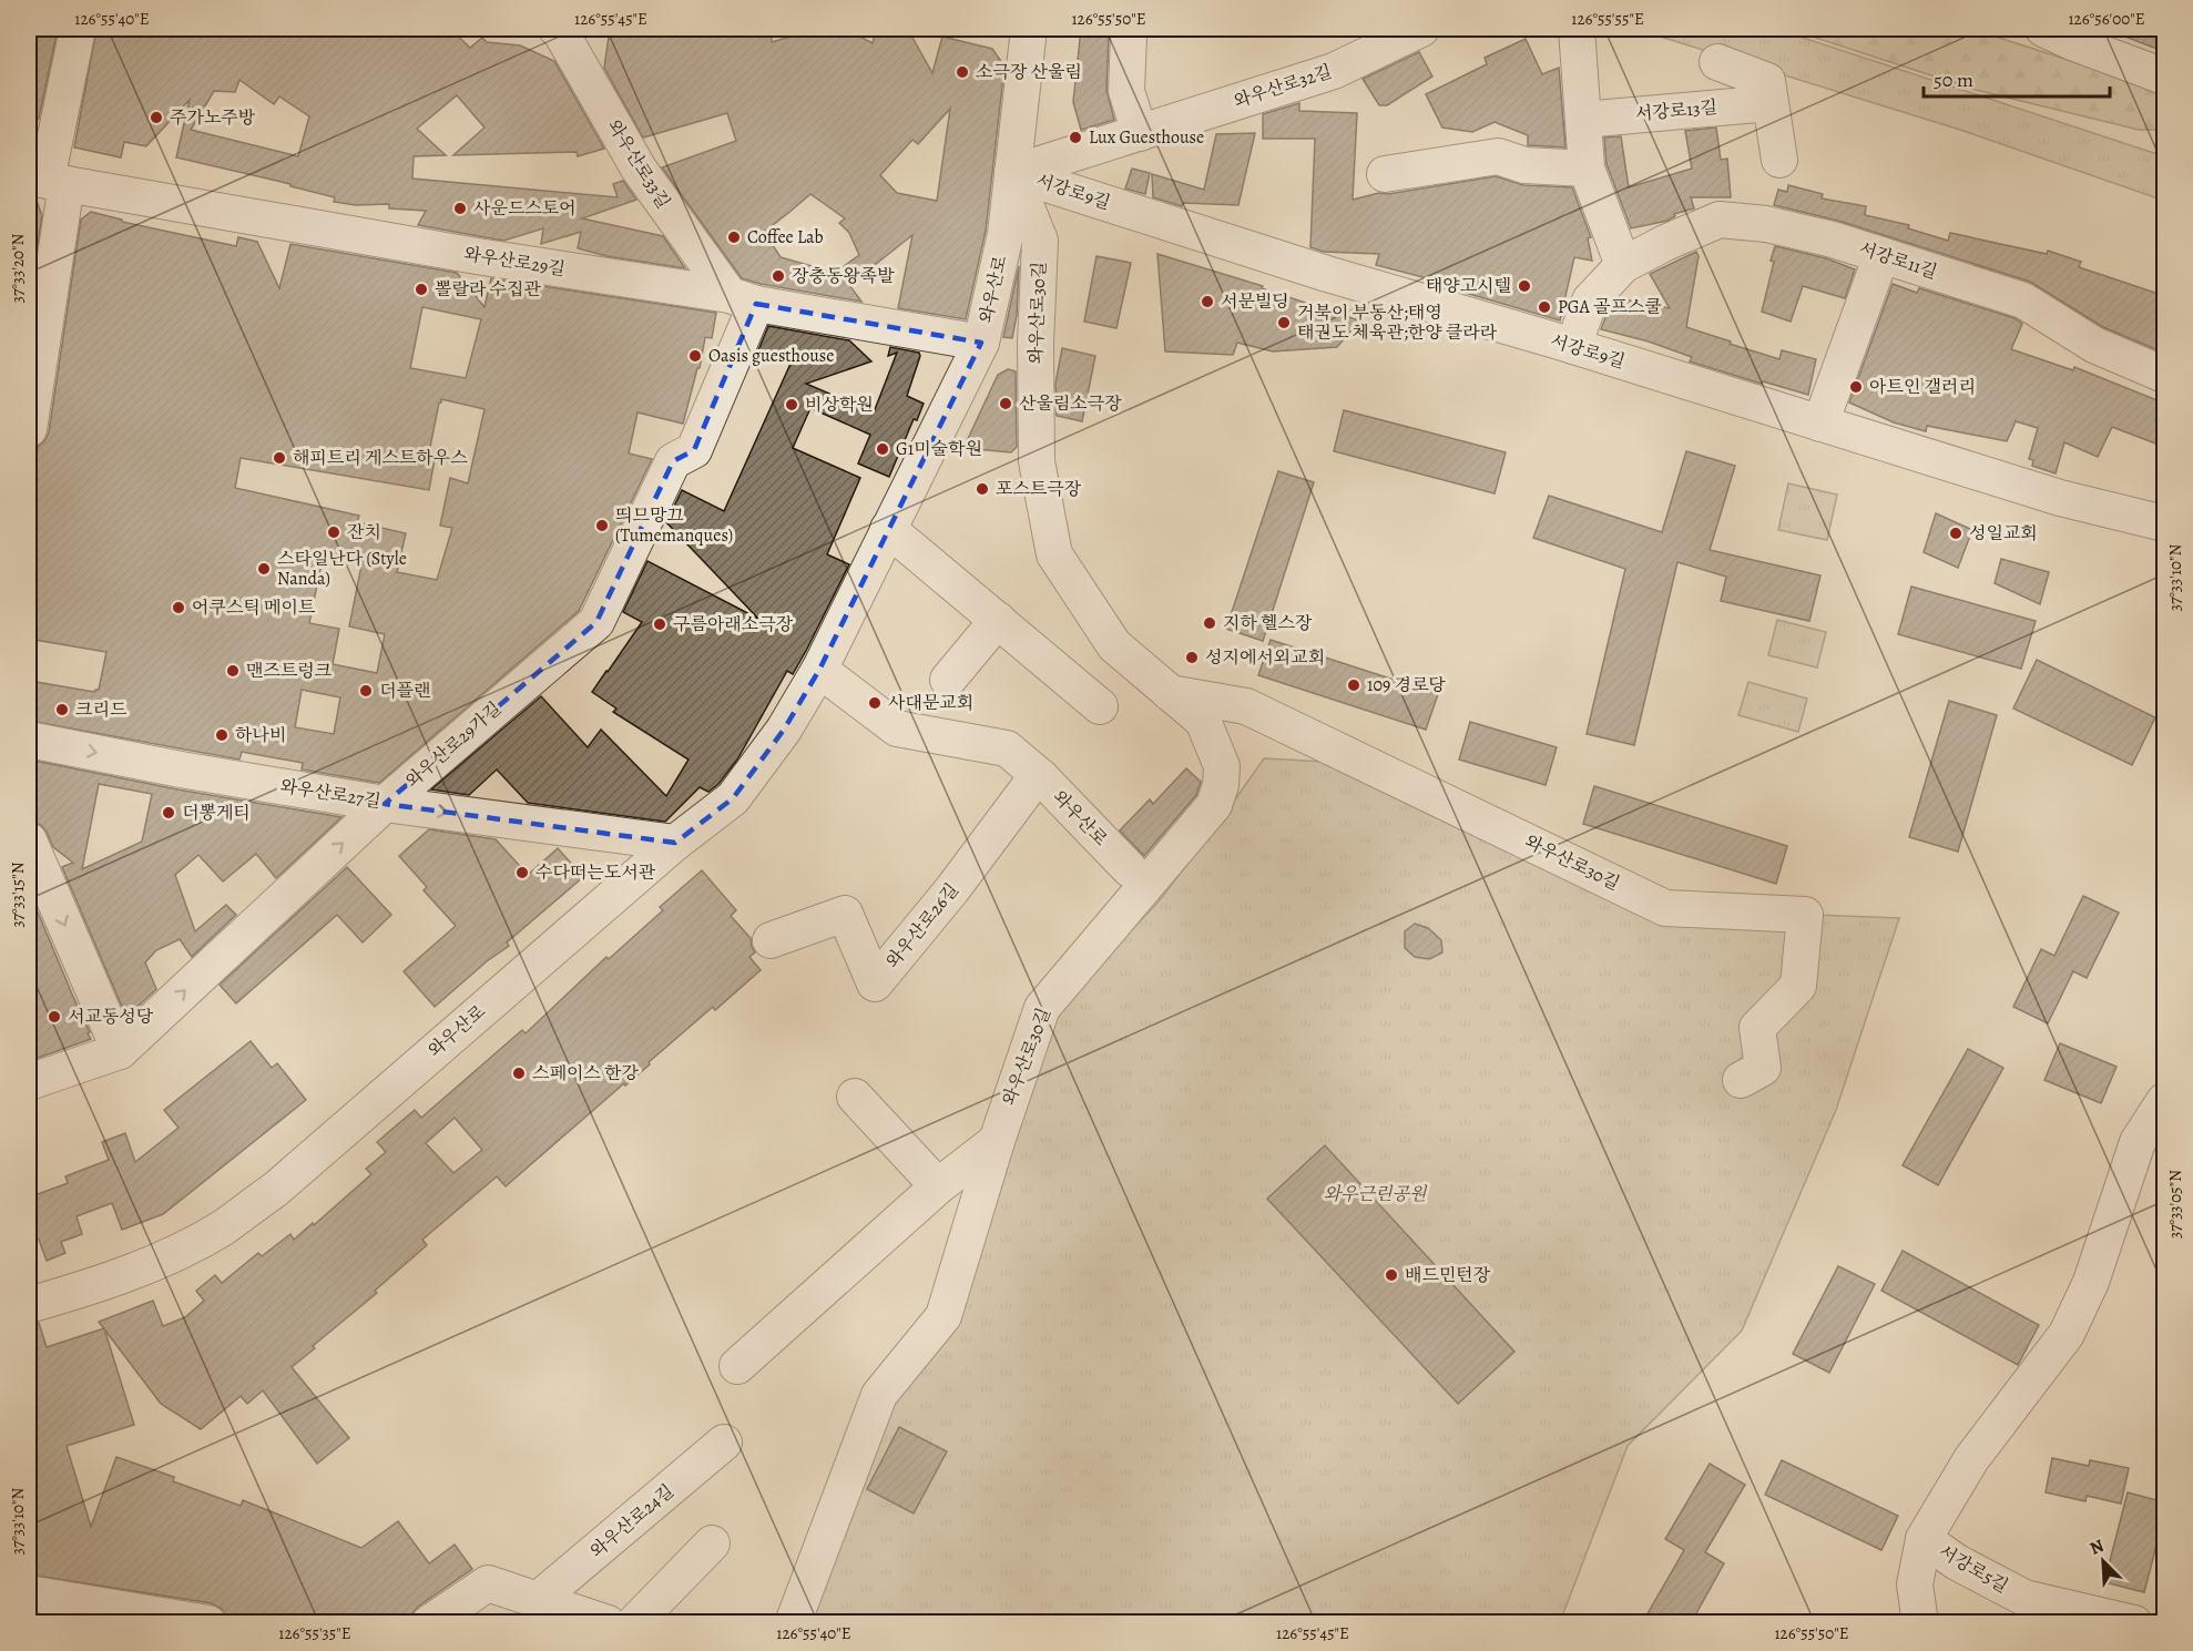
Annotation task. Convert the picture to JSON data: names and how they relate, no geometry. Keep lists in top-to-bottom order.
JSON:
{
  "streets": {
    "street": [
      "와우산로32길",
      "서강로13길",
      "와우산로33길",
      "서강로9길",
      "서강로11길",
      "와우산로29길",
      "와우산로",
      "와우산로30길",
      "와우산로29가길",
      "와우산로27길",
      "와우산로26길",
      "와우산로24길",
      "서강로5길"
    ]
  },
  "crossings": [
    ["와우산로32길", "서강로9길"],
    ["와우산로32길", "와우산로"],
    ["와우산로32길", "와우산로30길"],
    ["와우산로33길", "와우산로29길"],
    ["와우산로33길", "와우산로29가길"],
    ["서강로9길", "서강로11길"],
    ["서강로9길", "와우산로"],
    ["서강로9길", "와우산로30길"],
    ["와우산로29길", "와우산로"],
    ["와우산로29길", "와우산로29가길"],
    ["와우산로", "와우산로30길"],
    ["와우산로", "와우산로27길"],
    ["와우산로", "와우산로26길"],
    ["와우산로29가길", "와우산로27길"]
  ],
  "one_way": ["와우산로27길"],
  "parks": ["와우근린공원"],
  "places": [
    "소극장 산울림",
    "주가노주방",
    "Lux Guesthouse",
    "사운드스토어",
    "Coffee Lab",
    "장충동왕족발",
    "태양고시텔",
    "뽈랄라 수집관",
    "서문빌딩",
    "PGA 골프스쿨",
    "거북이 부동산;태영 태권도 체육관;한양 클라라",
    "Oasis guesthouse",
    "아트인 갤러리",
    "산울림소극장",
    "비상학원",
    "G1미술학원",
    "해피트리 게스트하우스",
    "포스트극장",
    "띄므망끄 (Tumemanques)",
    "잔치",
    "성일교회",
    "스타일난다 (Style Nanda)",
    "어쿠스틱 메이트",
    "지하 헬스장",
    "구름아래소극장",
    "성지에서외교회",
    "맨즈트렁크",
    "109 경로당",
    "더플랜",
    "사대문교회",
    "크리드",
    "하나비",
    "더뽕게티",
    "수다떠는도서관",
    "서교동성당",
    "스페이스 한강",
    "배드민턴장"
  ],
  "scale_bar": "50 m",
  "north": "top left",
  "coordinates": [
    "126°55'40\"E",
    "126°55'45\"E",
    "126°55'50\"E",
    "126°55'55\"E",
    "126°56'00\"E",
    "37°33'20\"N",
    "37°33'10\"N",
    "37°33'15\"N",
    "37°33'05\"N",
    "126°55'35\"E"
  ]
}
